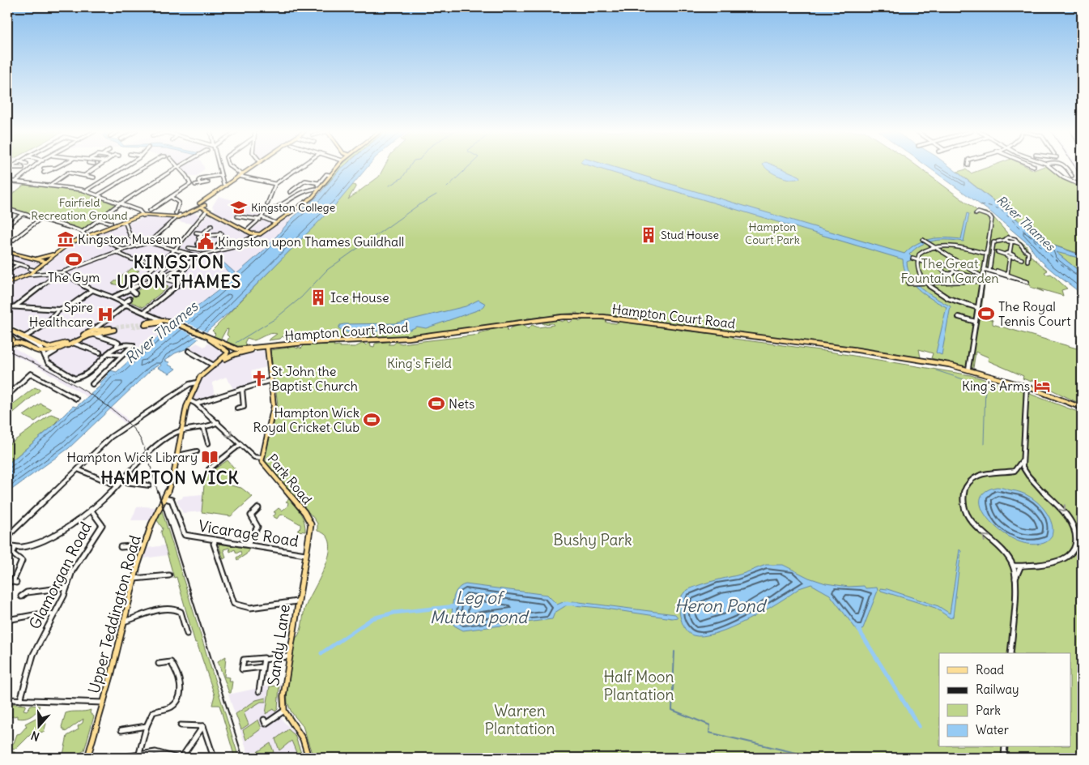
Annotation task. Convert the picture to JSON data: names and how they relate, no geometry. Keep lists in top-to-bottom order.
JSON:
{
  "streets": {
    "main road": [
      "Hampton Court Road",
      "Park Road",
      "Upper Teddington Road",
      "Sandy Lane"
    ],
    "street": ["Vicarage Road", "Glamorgan Road"]
  },
  "crossings": [
    ["Park Road", "Upper Teddington Road"],
    ["Park Road", "Sandy Lane"],
    ["Vicarage Road", "Upper Teddington Road"],
    ["Vicarage Road", "Sandy Lane"]
  ],
  "districts": ["KINGSTON UPON THAMES", "HAMPTON WICK"],
  "water": ["River Thames", "Leg of Mutton pond", "Heron Pond"],
  "parks": [
    "Fairfield Recreation Ground",
    "Hampton Court Park",
    "The Great Fountain Garden",
    "King's Field",
    "Bushy Park",
    "Half Moon Plantation",
    "Warren Plantation"
  ],
  "places": {
    "school or university": ["Kingston College"],
    "building": ["Stud House", "Ice House"],
    "museum": ["Kingston Museum"],
    "public building": ["Kingston upon Thames Guildhall"],
    "sports": [
      "The Gym",
      "The Royal Tennis Court",
      "Nets",
      "Hampton Wick Royal Cricket Club"
    ],
    "hospital": ["Spire Healthcare"],
    "church": ["St John the Baptist Church"],
    "hotel": ["King's Arms"],
    "library": ["Hampton Wick Library"]
  },
  "legend": [
    "Road",
    "Railway",
    "Park",
    "Water"
  ],
  "north": "bottom"
}
